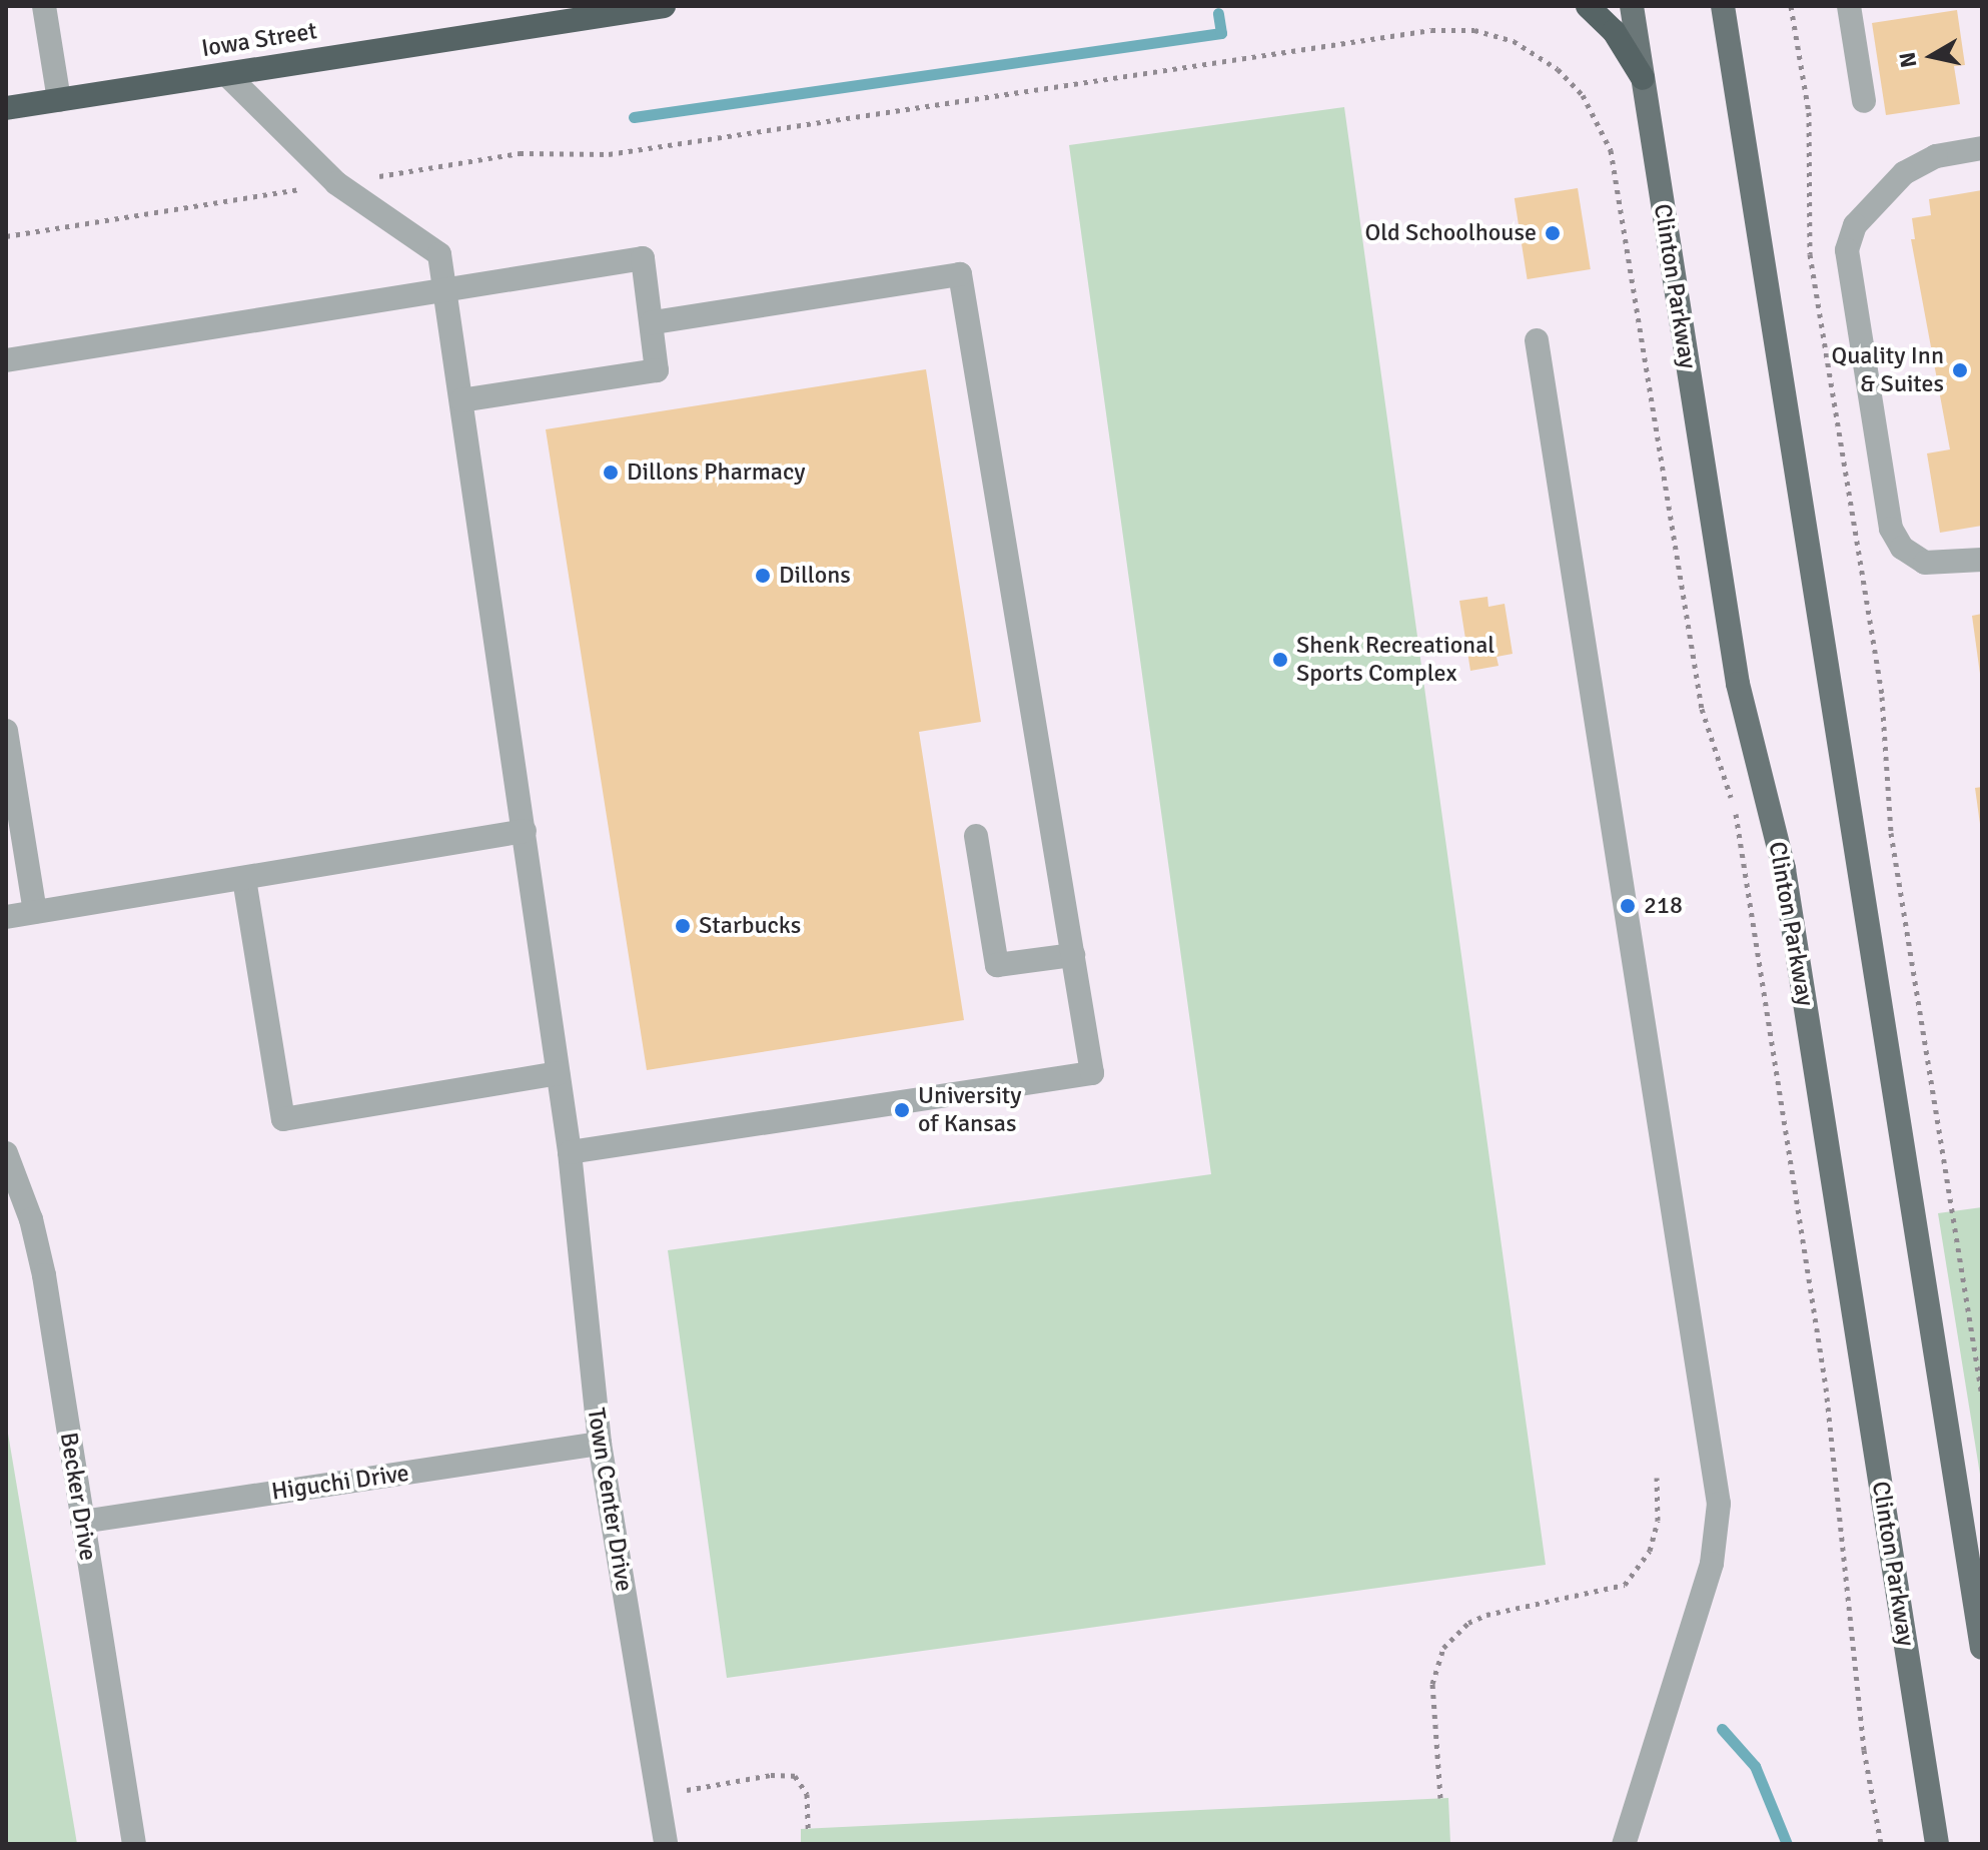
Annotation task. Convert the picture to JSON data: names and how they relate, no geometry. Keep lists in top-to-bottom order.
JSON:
{
  "streets": {
    "highway": ["Iowa Street"],
    "main road": ["Clinton Parkway"],
    "street": ["Higuchi Drive", "Becker Drive", "Town Center Drive"]
  },
  "crossings": [
    ["Higuchi Drive", "Becker Drive"],
    ["Higuchi Drive", "Town Center Drive"]
  ],
  "places": [
    "Old Schoolhouse",
    "Quality Inn & Suites",
    "Dillons Pharmacy",
    "Dillons",
    "Shenk Recreational Sports Complex",
    "218",
    "Starbucks",
    "University of Kansas"
  ],
  "north": "left"
}
